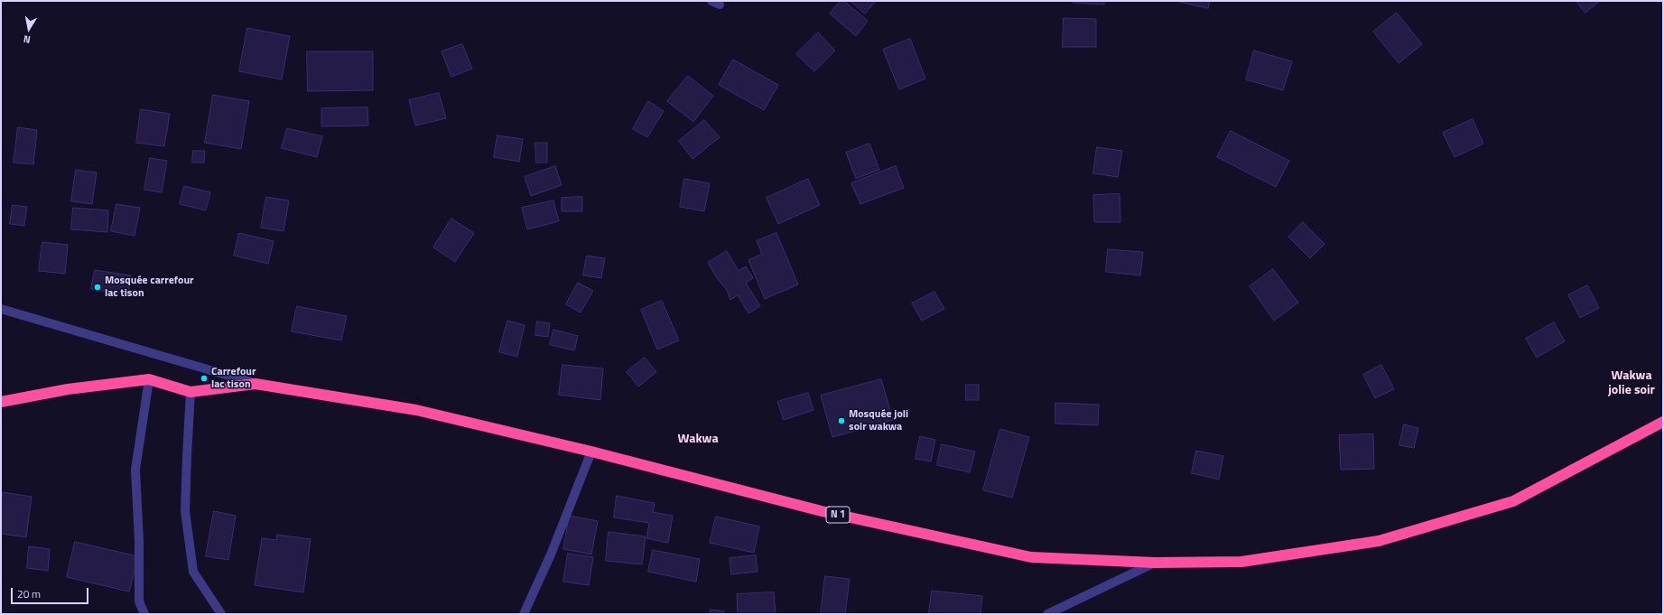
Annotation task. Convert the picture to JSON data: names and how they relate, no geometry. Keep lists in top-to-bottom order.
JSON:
{
  "streets": {
    "highway": ["N 1"]
  },
  "districts": ["Wakwa jolie soir", "Wakwa"],
  "places": ["Mosquée carrefour lac tison", "Carrefour lac tison", "Mosquée joli soir wakwa"],
  "scale_bar": "20 m",
  "north": "bottom"
}
